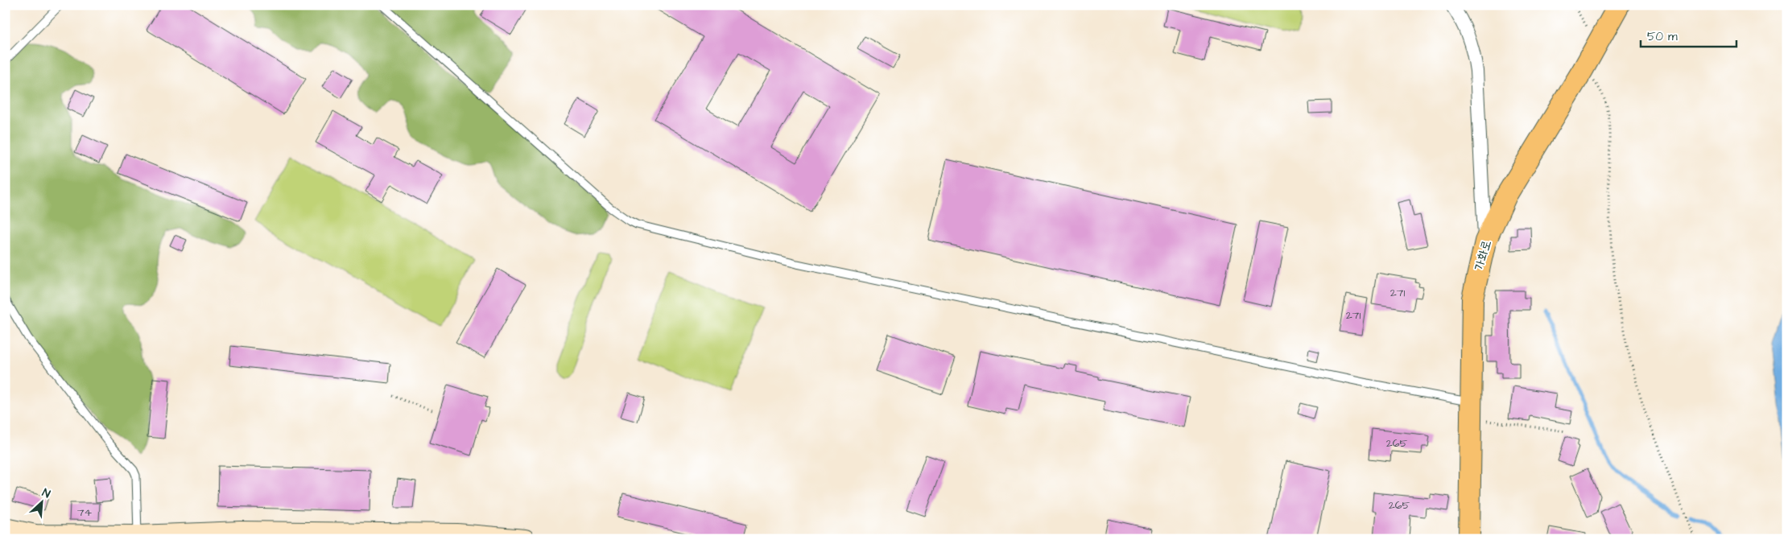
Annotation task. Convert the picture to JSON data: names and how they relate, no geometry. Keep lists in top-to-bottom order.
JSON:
{
  "streets": {
    "main road": ["가화로"]
  },
  "house_numbers": [
    "271",
    "271",
    "265",
    "265",
    "74"
  ],
  "scale_bar": "50 m",
  "north": "top right"
}
